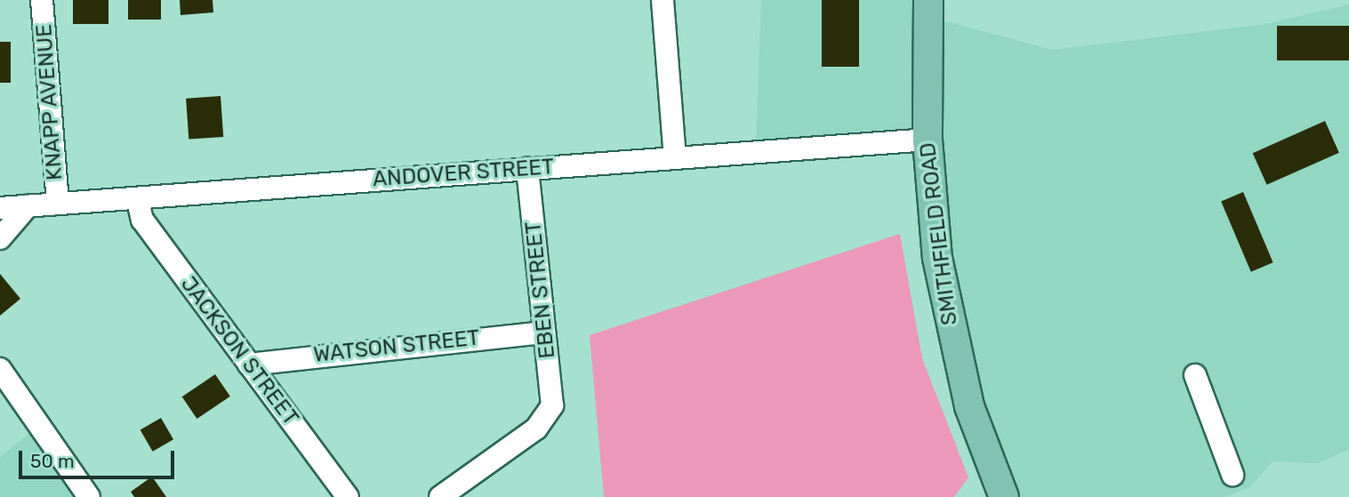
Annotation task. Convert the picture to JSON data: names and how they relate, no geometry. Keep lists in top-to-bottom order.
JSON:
{
  "streets": {
    "main road": ["SMITHFIELD ROAD"],
    "street": [
      "KNAPP AVENUE",
      "ANDOVER STREET",
      "EBEN STREET",
      "WATSON STREET",
      "JACKSON STREET"
    ]
  },
  "crossings": [
    ["KNAPP AVENUE", "ANDOVER STREET"],
    ["ANDOVER STREET", "SMITHFIELD ROAD"],
    ["ANDOVER STREET", "EBEN STREET"],
    ["ANDOVER STREET", "JACKSON STREET"],
    ["EBEN STREET", "WATSON STREET"],
    ["WATSON STREET", "JACKSON STREET"]
  ],
  "scale_bar": "50 m"
}
